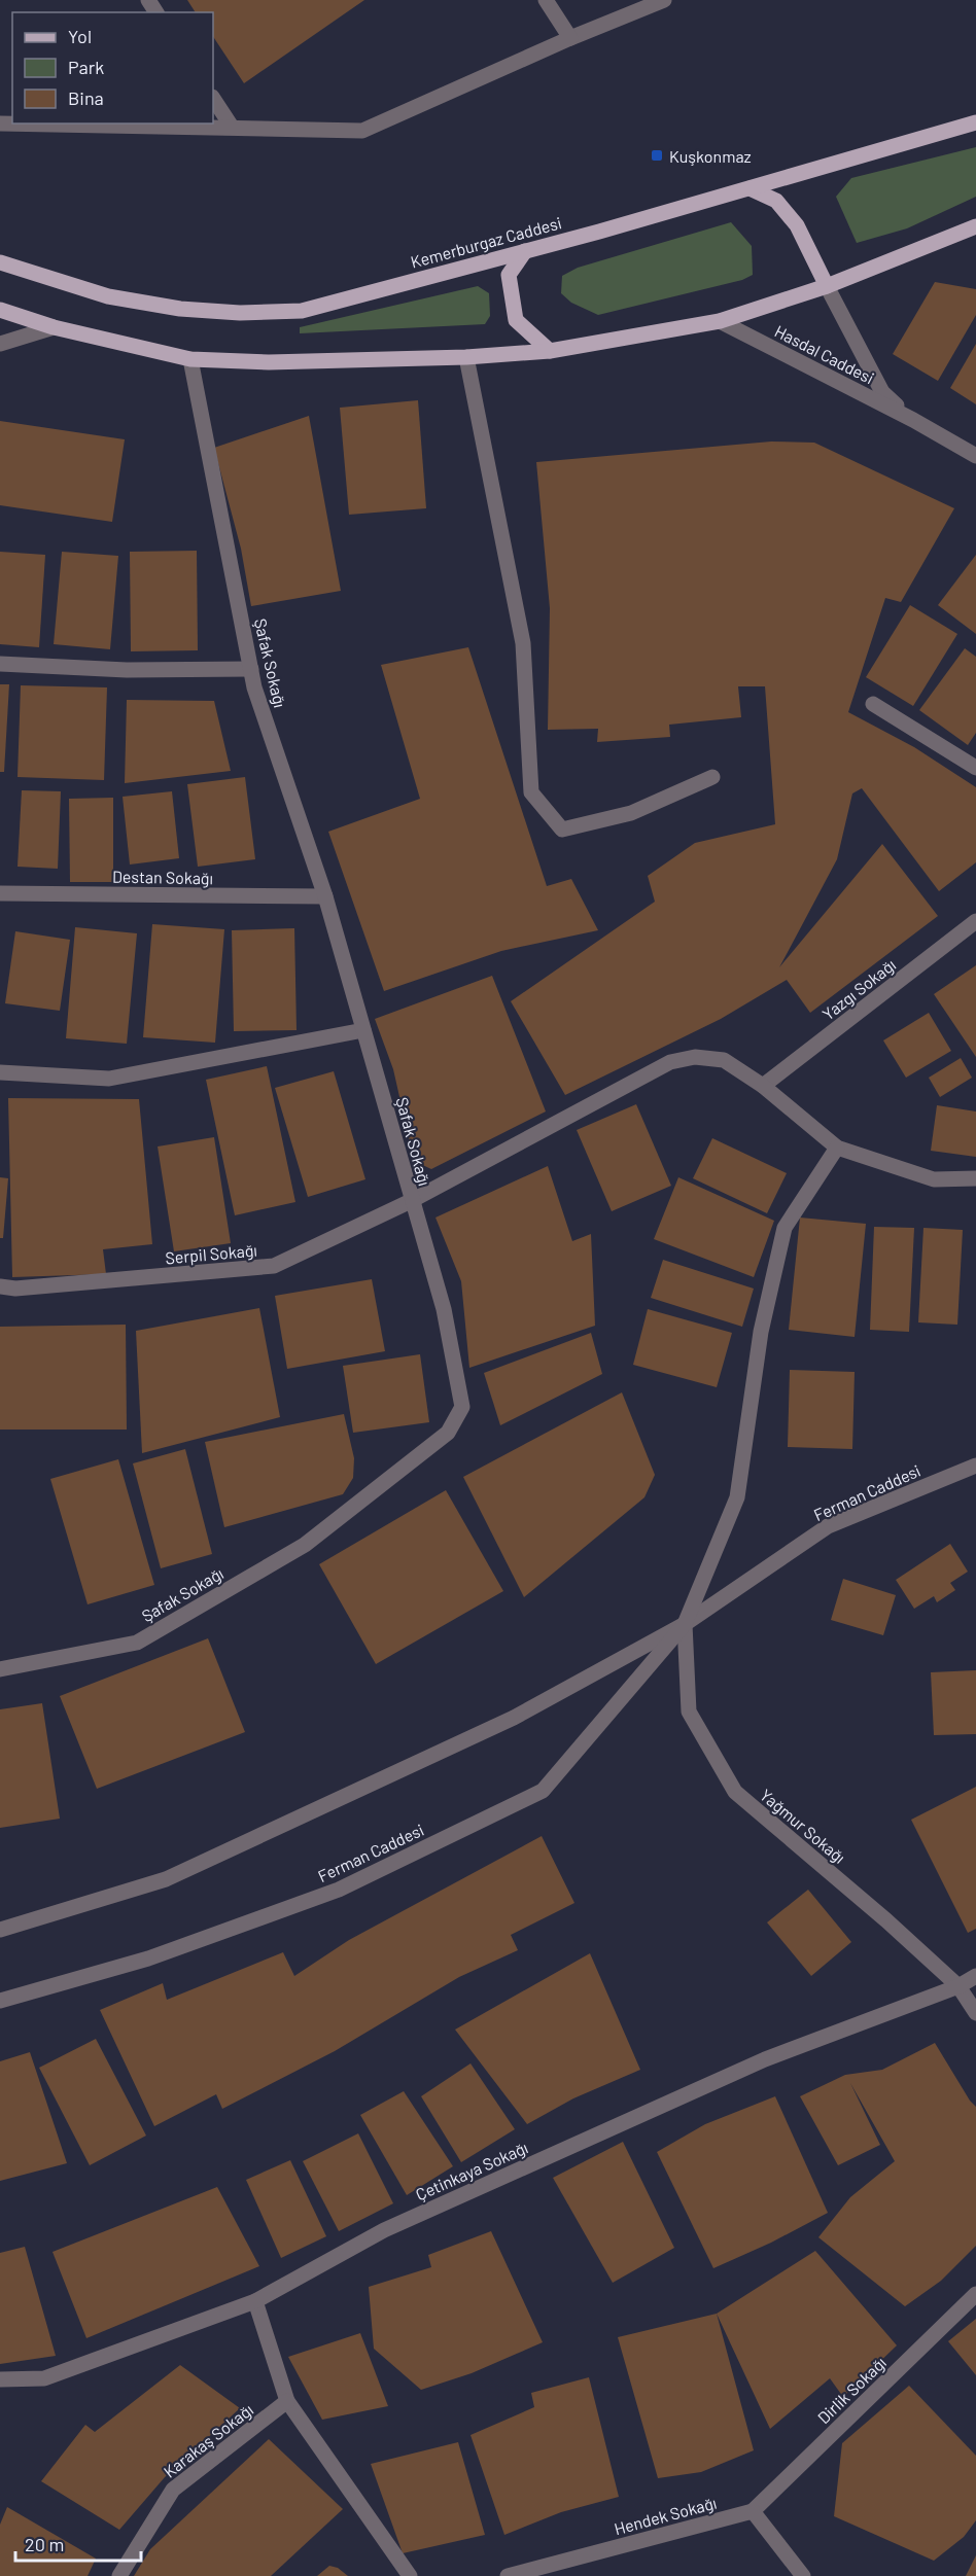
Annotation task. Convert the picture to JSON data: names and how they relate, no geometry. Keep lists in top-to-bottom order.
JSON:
{
  "streets": {
    "main road": ["Kemerburgaz Caddesi"],
    "street": [
      "Hasdal Caddesi",
      "Şafak Sokağı",
      "Destan Sokağı",
      "Yazgı Sokağı",
      "Serpil Sokağı",
      "Ferman Caddesi",
      "Yağmur Sokağı",
      "Çetinkaya Sokağı",
      "Dirlik Sokağı",
      "Karakaş Sokağı",
      "Hendek Sokağı"
    ]
  },
  "crossings": [
    ["Şafak Sokağı", "Destan Sokağı"],
    ["Şafak Sokağı", "Serpil Sokağı"],
    ["Yazgı Sokağı", "Serpil Sokağı"],
    ["Ferman Caddesi", "Yağmur Sokağı"],
    ["Yağmur Sokağı", "Çetinkaya Sokağı"],
    ["Dirlik Sokağı", "Hendek Sokağı"]
  ],
  "places": {
    "transit": ["Kuşkonmaz"]
  },
  "legend": ["Yol", "Park", "Bina"],
  "scale_bar": "20 m"
}
